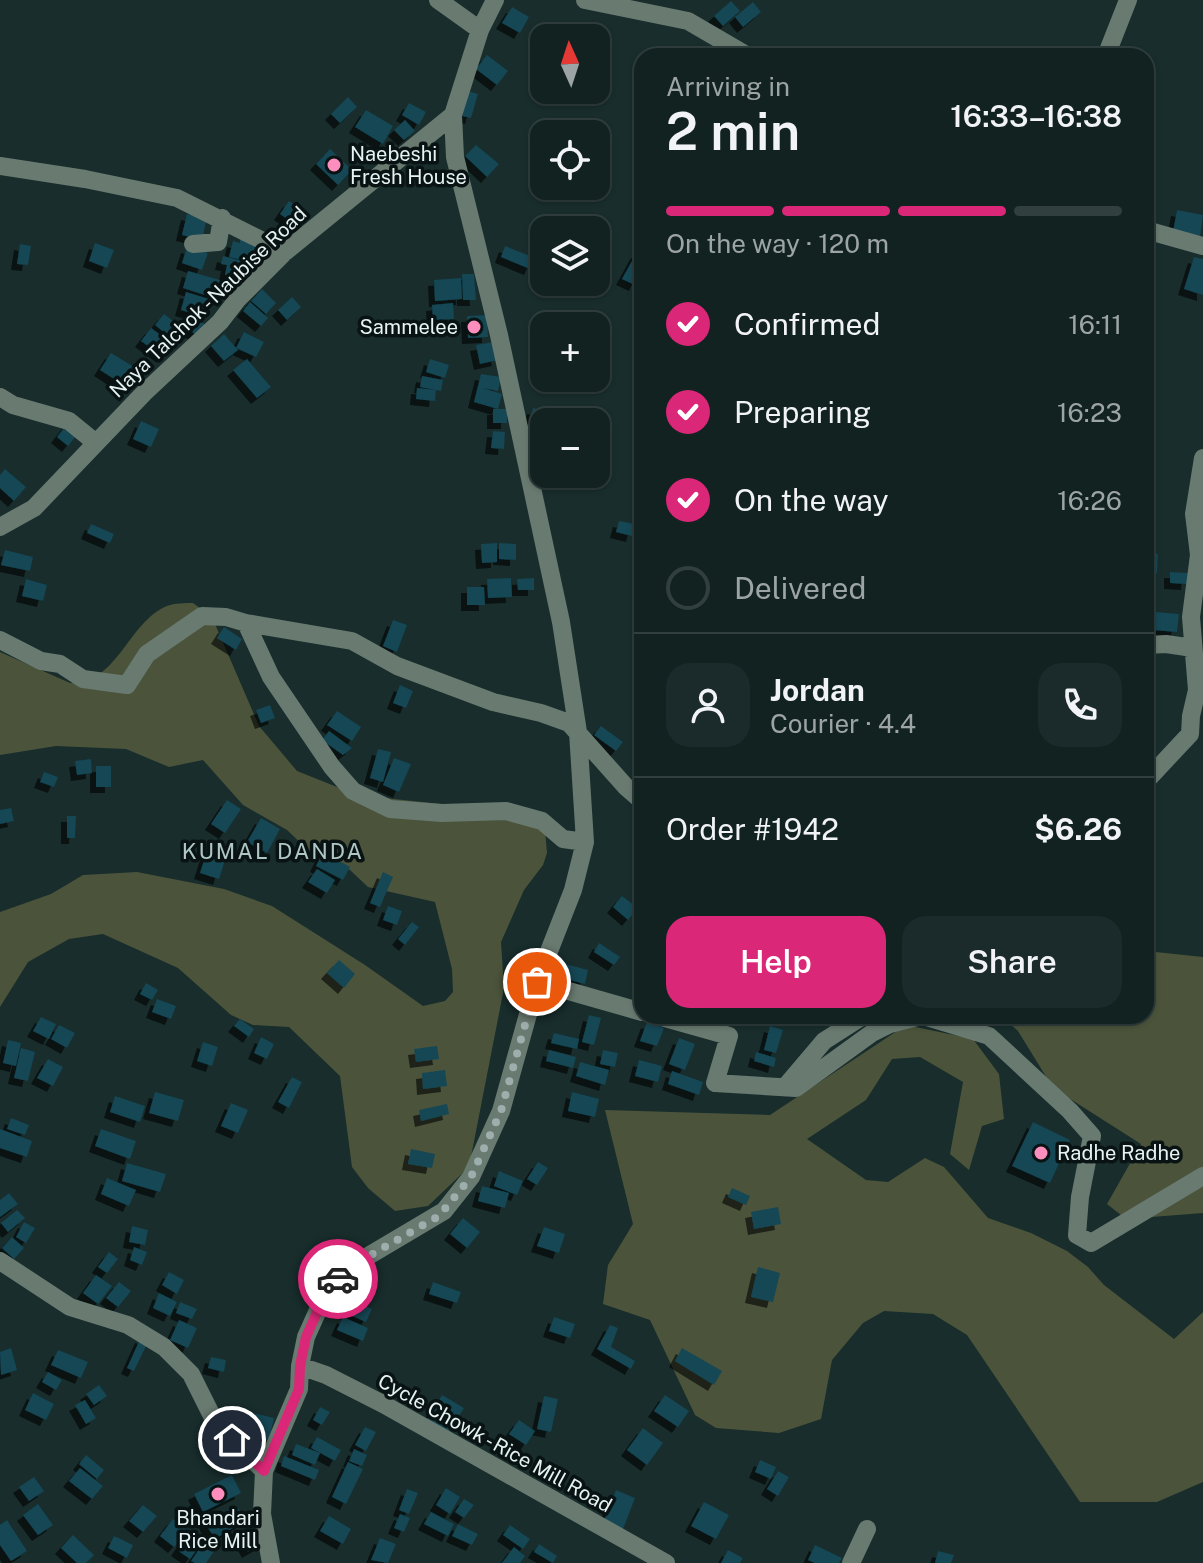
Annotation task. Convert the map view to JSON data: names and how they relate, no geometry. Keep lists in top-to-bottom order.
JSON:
{
  "streets": {
    "street": ["Naya Talchok - Naubise Road", "Cycle Chowk - Rice Mill Road"]
  },
  "districts": ["KUMAL DANDA"],
  "places": [
    "Naebeshi Fresh House",
    "Sammelee",
    "Radhe Radhe",
    "Bhandari Rice Mill"
  ],
  "north": "top",
  "page": {
    "map_buttons": ["+", "−"],
    "heading": ["2 min", "Arriving in", "16:33–16:38"],
    "panel": [
      "Jordan",
      "Courier · 4.4",
      "Order #1942",
      "$6.26"
    ],
    "bar": "On the way · 120 m",
    "list": [
      ["Confirmed", "16:11"],
      ["Preparing", "16:23"],
      ["On the way", "16:26"],
      "Delivered"
    ],
    "buttons": ["Help", "Share"]
  }
}
